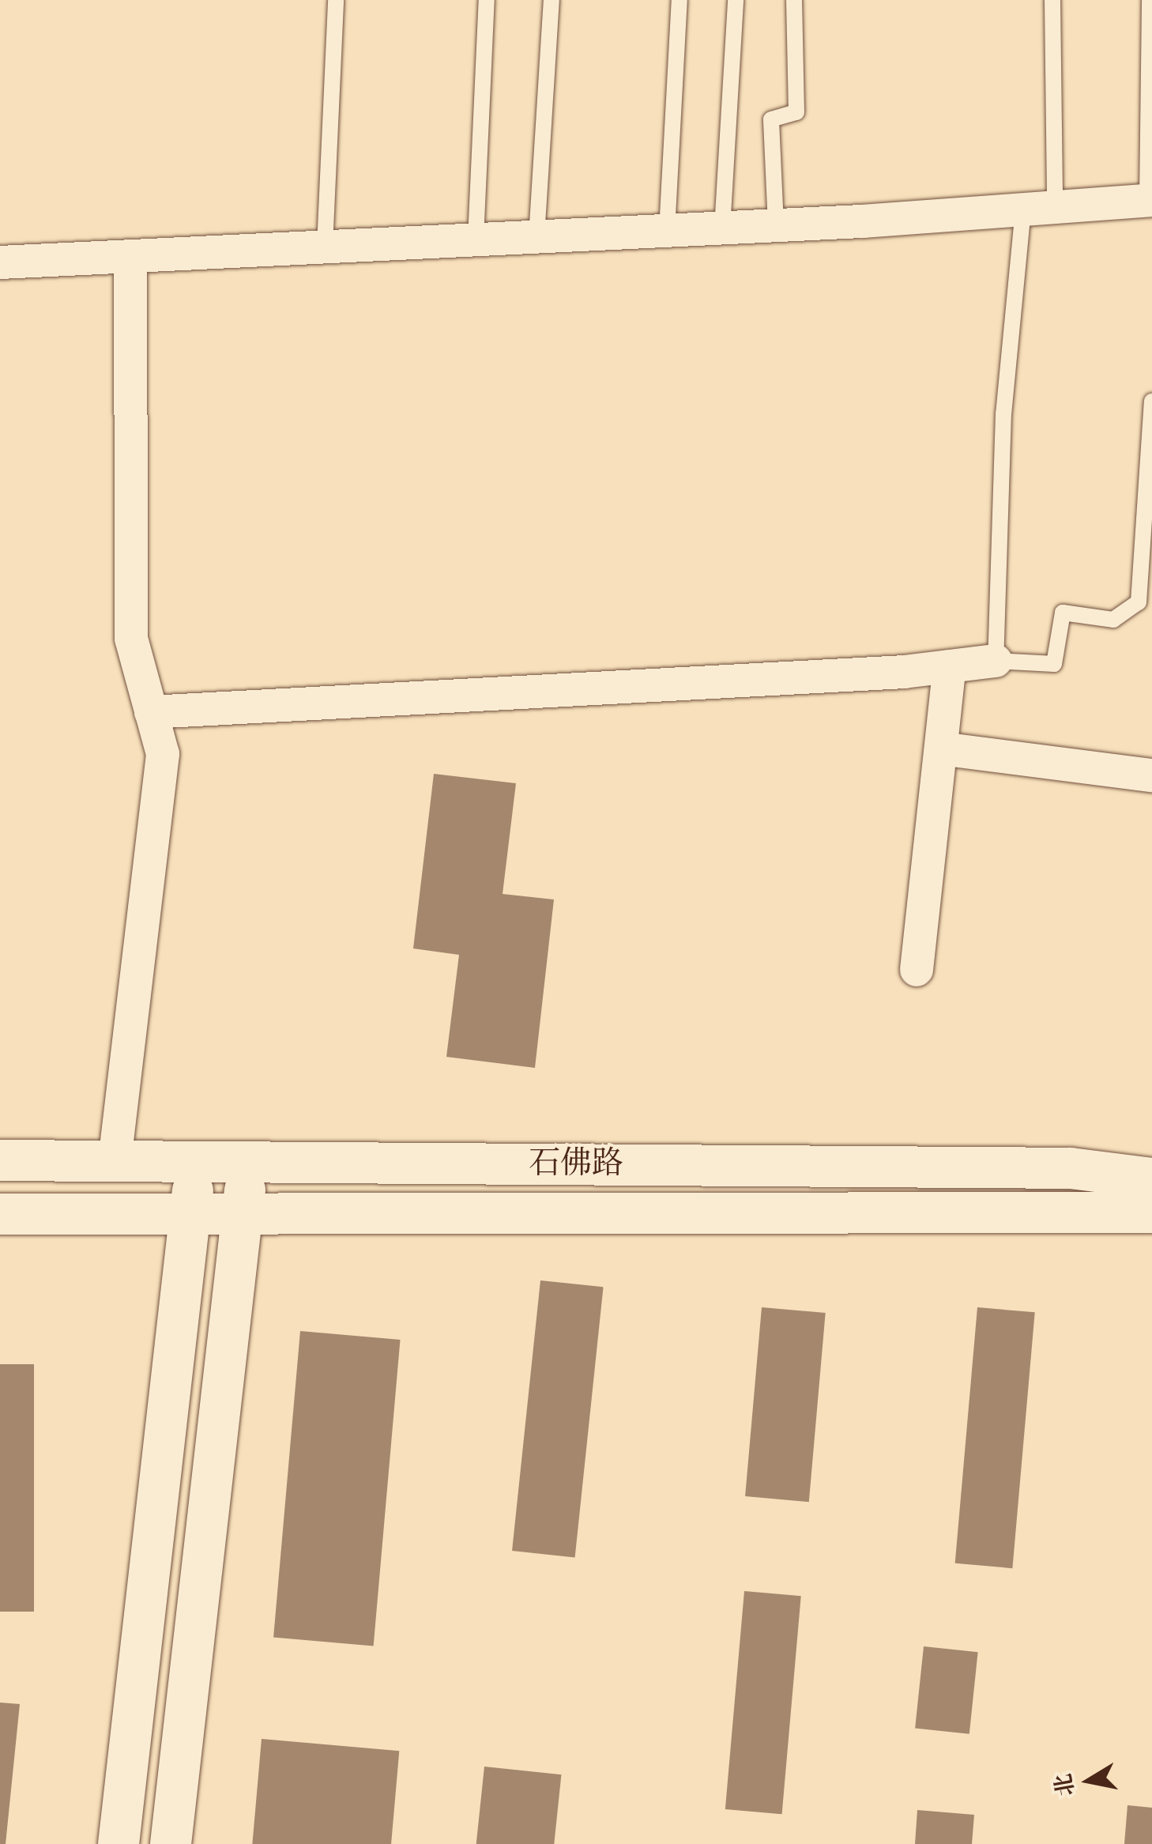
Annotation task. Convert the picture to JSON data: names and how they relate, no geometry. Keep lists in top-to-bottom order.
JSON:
{
  "streets": {
    "street": ["石佛路"]
  },
  "north": "left"
}
